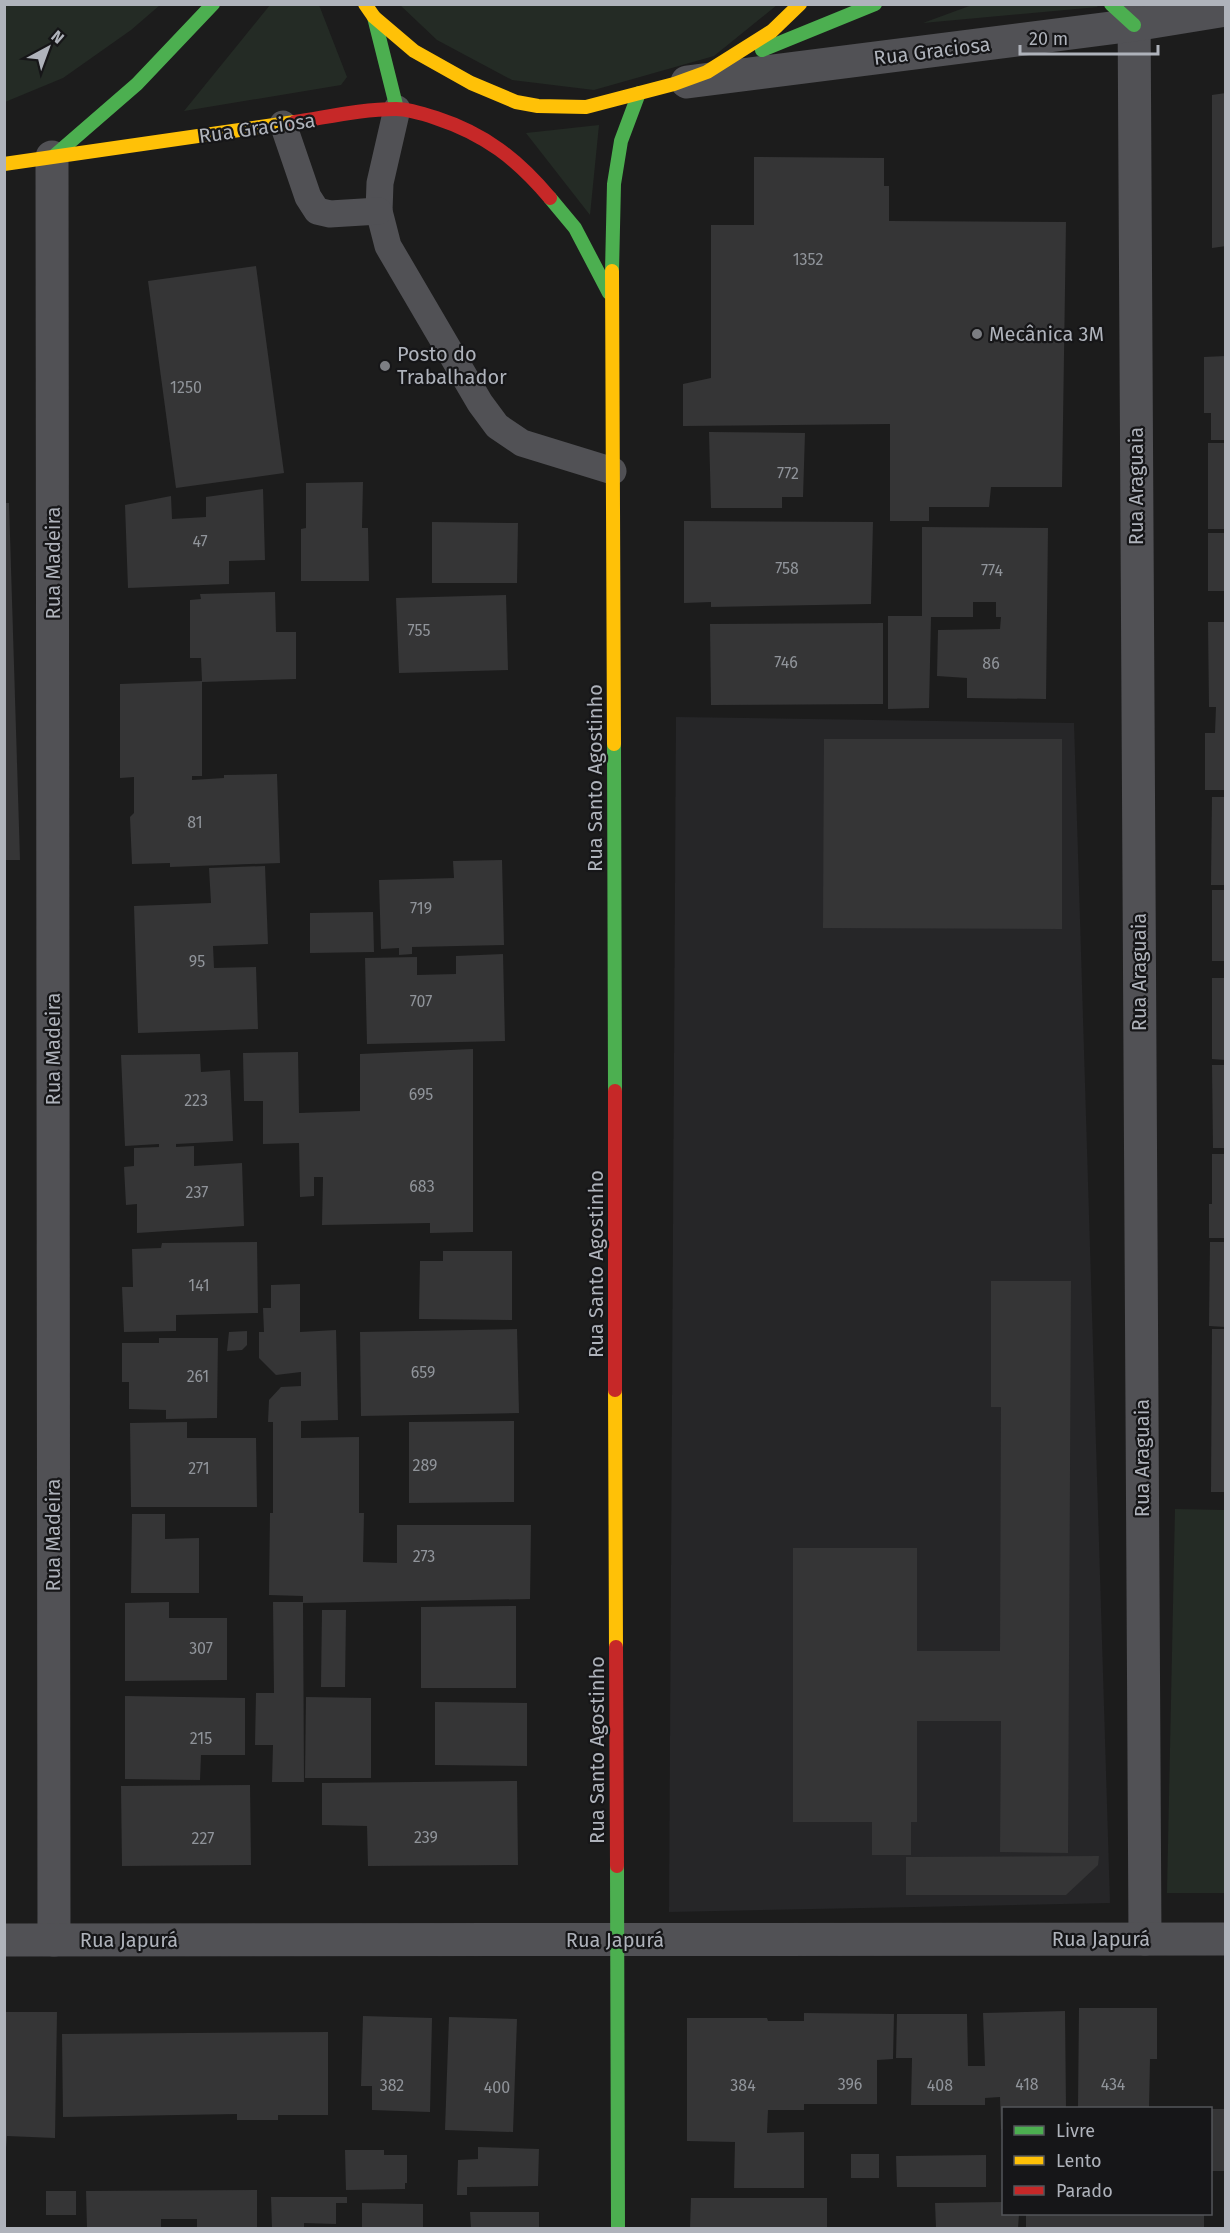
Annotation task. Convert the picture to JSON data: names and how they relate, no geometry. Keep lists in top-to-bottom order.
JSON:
{
  "streets": {
    "main road": ["Rua Graciosa", "Rua Santo Agostinho"],
    "street": ["Rua Araguaia", "Rua Madeira", "Rua Japurá"]
  },
  "crossings": [
    ["Rua Graciosa", "Rua Araguaia"],
    ["Rua Graciosa", "Rua Madeira"],
    ["Rua Graciosa", "Rua Santo Agostinho"],
    ["Rua Araguaia", "Rua Japurá"],
    ["Rua Madeira", "Rua Japurá"],
    ["Rua Santo Agostinho", "Rua Japurá"]
  ],
  "places": ["Mecânica 3M", "Posto do Trabalhador"],
  "house_numbers": [
    "1352",
    "1250",
    "772",
    "47",
    "758",
    "774",
    "755",
    "746",
    "86",
    "81",
    "719",
    "95",
    "707",
    "695",
    "223",
    "683",
    "237",
    "141",
    "659",
    "261",
    "289",
    "271",
    "273",
    "307",
    "215",
    "239",
    "227",
    "396",
    "418",
    "434",
    "382",
    "384",
    "408",
    "400"
  ],
  "legend": ["Livre", "Lento", "Parado"],
  "scale_bar": "20 m",
  "north": "top right"
}
